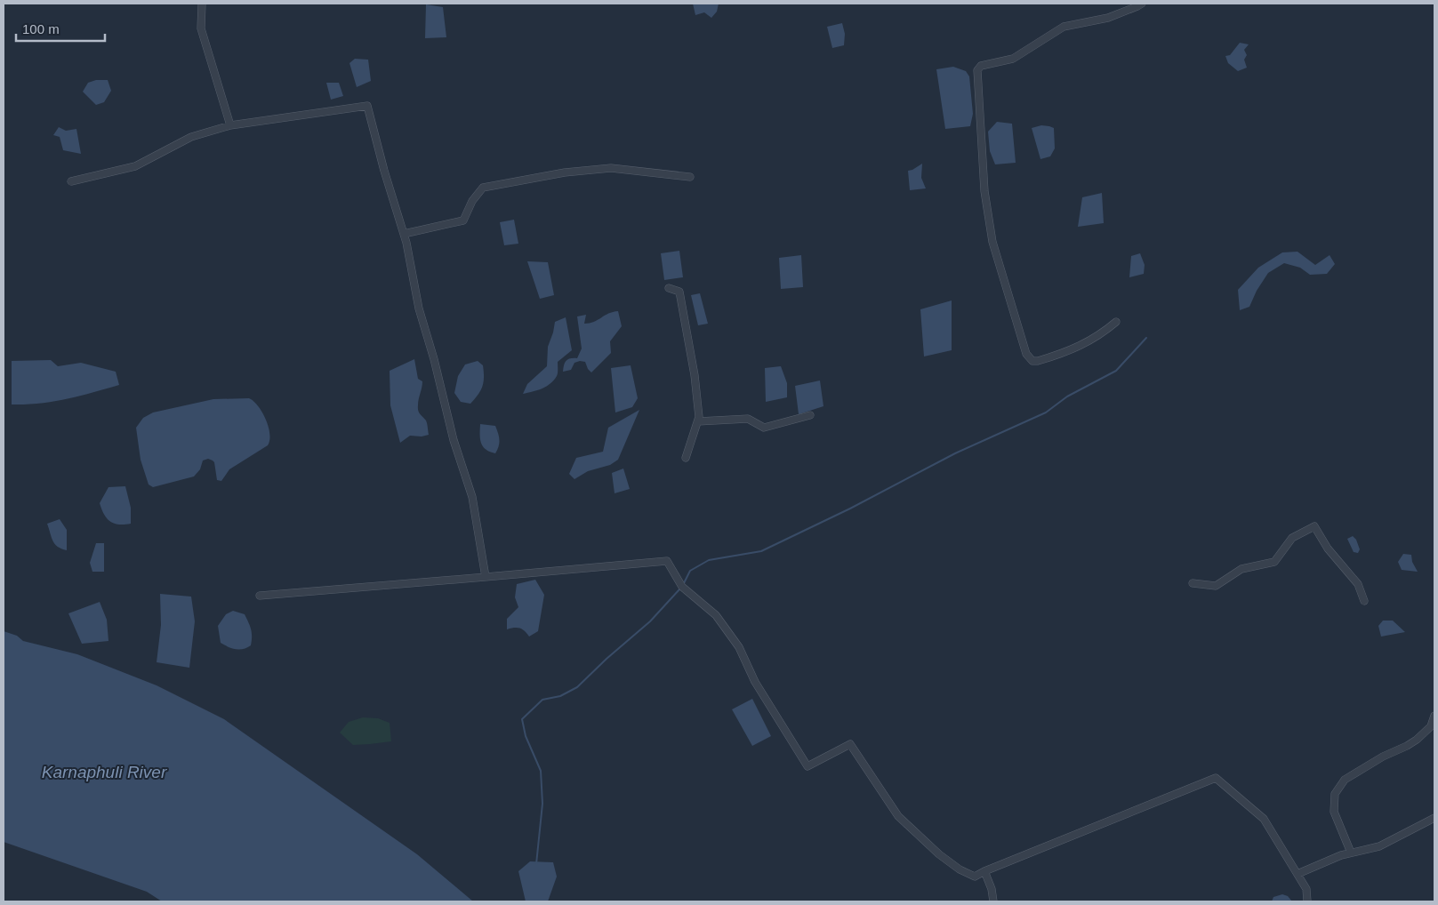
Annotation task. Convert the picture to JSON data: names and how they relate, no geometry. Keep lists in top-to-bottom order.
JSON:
{
  "water": ["Karnaphuli River"],
  "scale_bar": "100 m"
}
